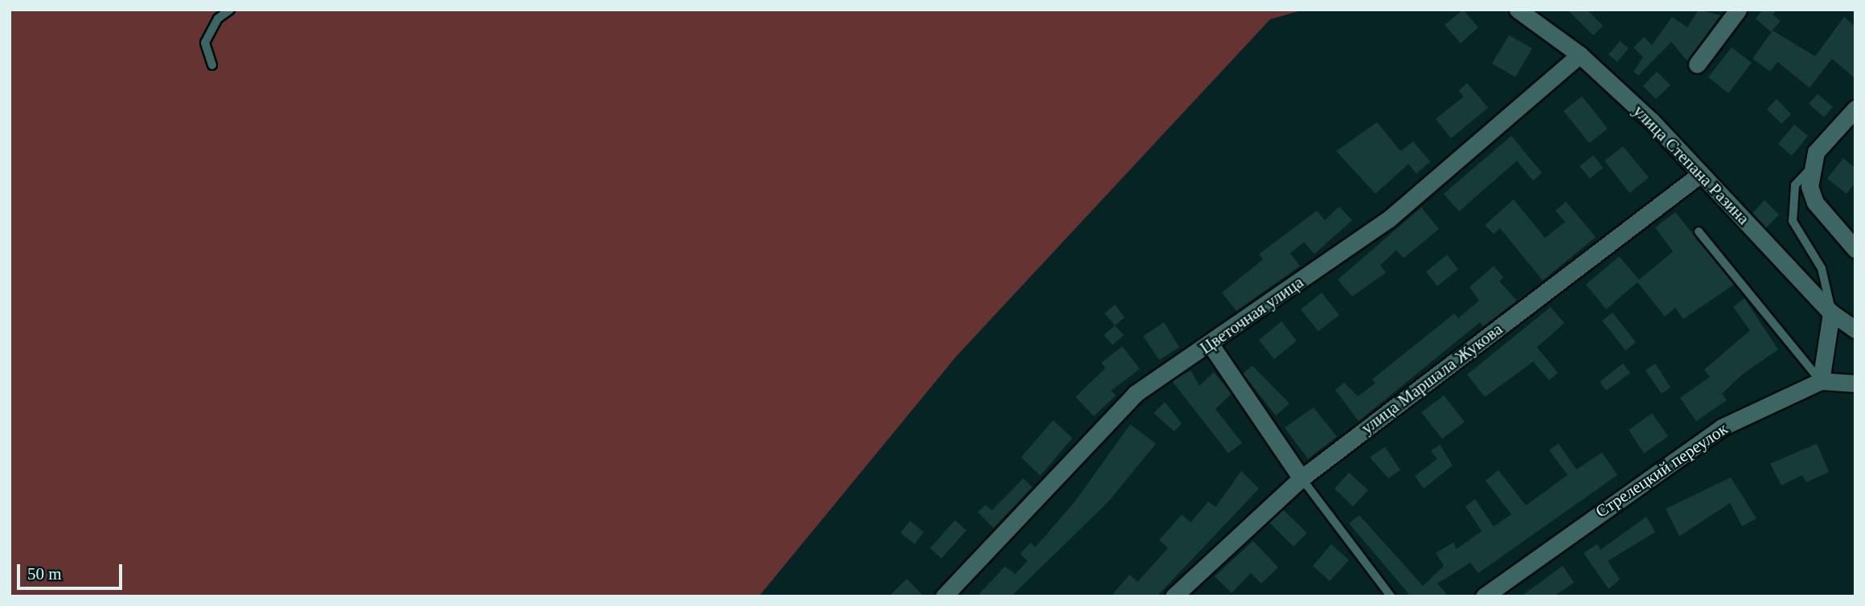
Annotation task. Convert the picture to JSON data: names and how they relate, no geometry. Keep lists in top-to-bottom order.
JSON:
{
  "streets": {
    "street": [
      "улица Степана Разина",
      "Цветочная улица",
      "улица Маршала Жукова",
      "Стрелецкий переулок"
    ]
  },
  "crossings": [
    ["улица Степана Разина", "Цветочная улица"],
    ["улица Степана Разина", "улица Маршала Жукова"]
  ],
  "scale_bar": "50 m"
}
